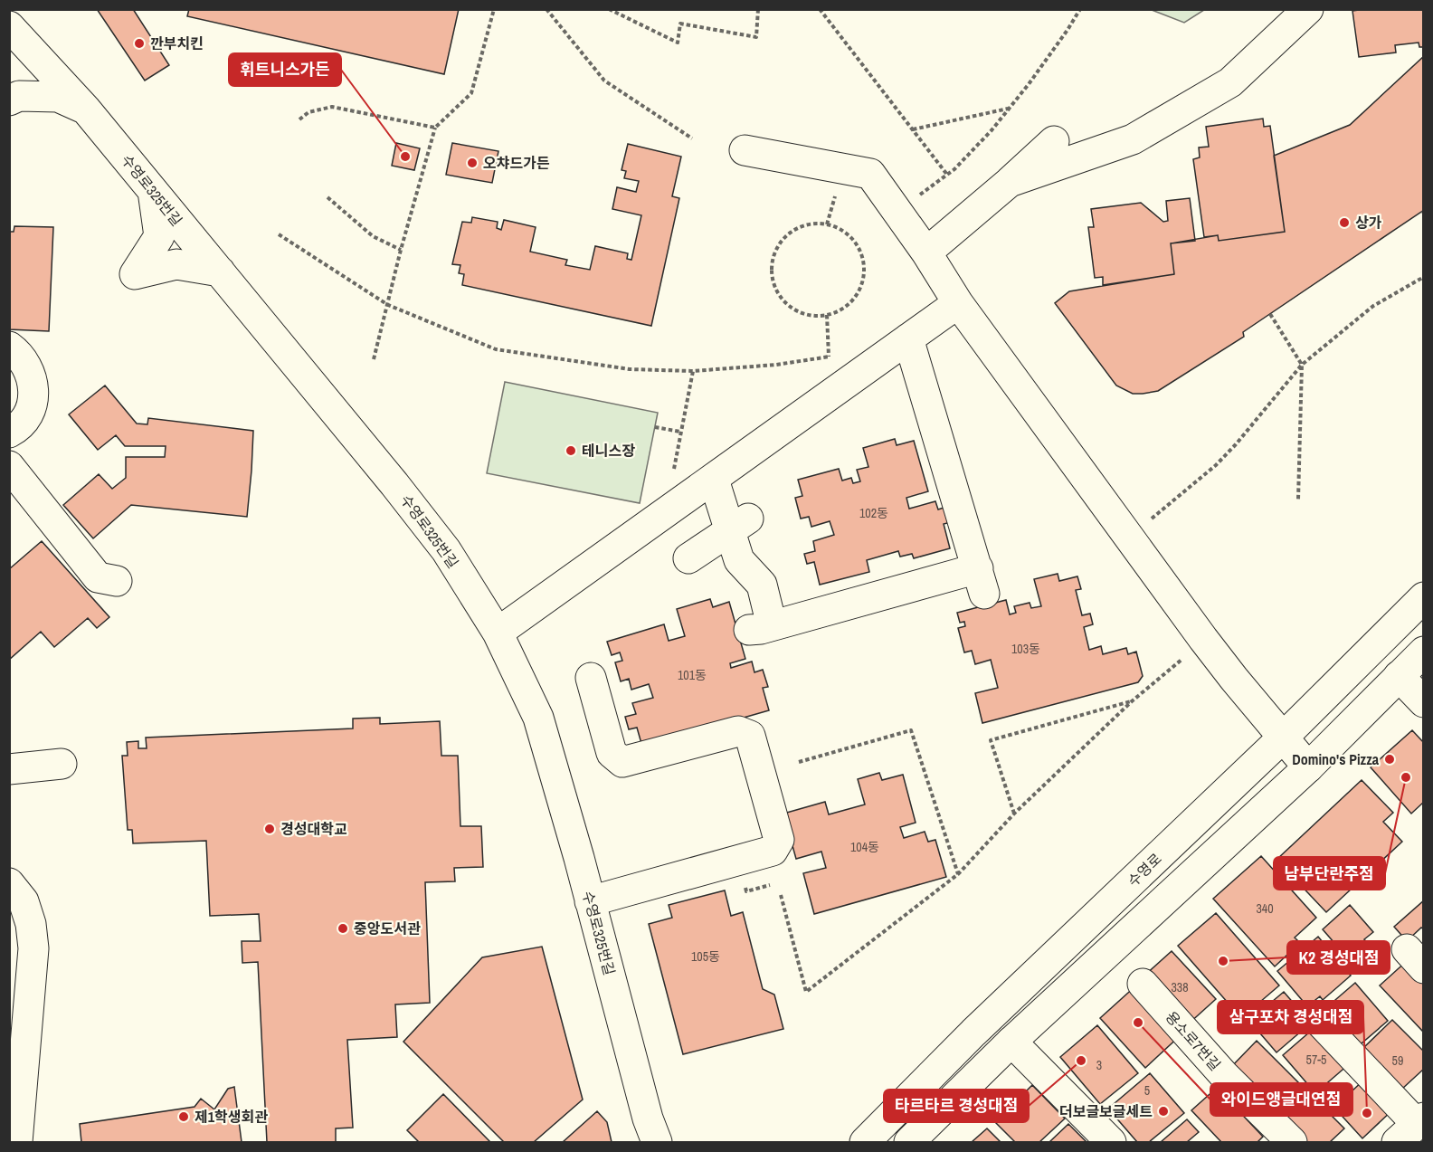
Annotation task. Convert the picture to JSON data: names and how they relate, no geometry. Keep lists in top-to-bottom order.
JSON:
{
  "streets": {
    "street": ["수영로325번길", "수영로", "용소로7번길"]
  },
  "places": [
    "깐부치킨",
    "휘트니스가든",
    "오챠드가든",
    "상가",
    "테니스장",
    "Domino's Pizza",
    "남부단란주점",
    "경성대학교",
    "중앙도서관",
    "K2 경성대점",
    "와이드앵글대연점",
    "타르타르 경성대점",
    "더보글보글세트",
    "삼구포차 경성대점",
    "제1학생회관"
  ],
  "house_numbers": [
    "102동",
    "103동",
    "101동",
    "104동",
    "340",
    "105동",
    "338",
    "57-5",
    "59",
    "3",
    "5"
  ]
}
